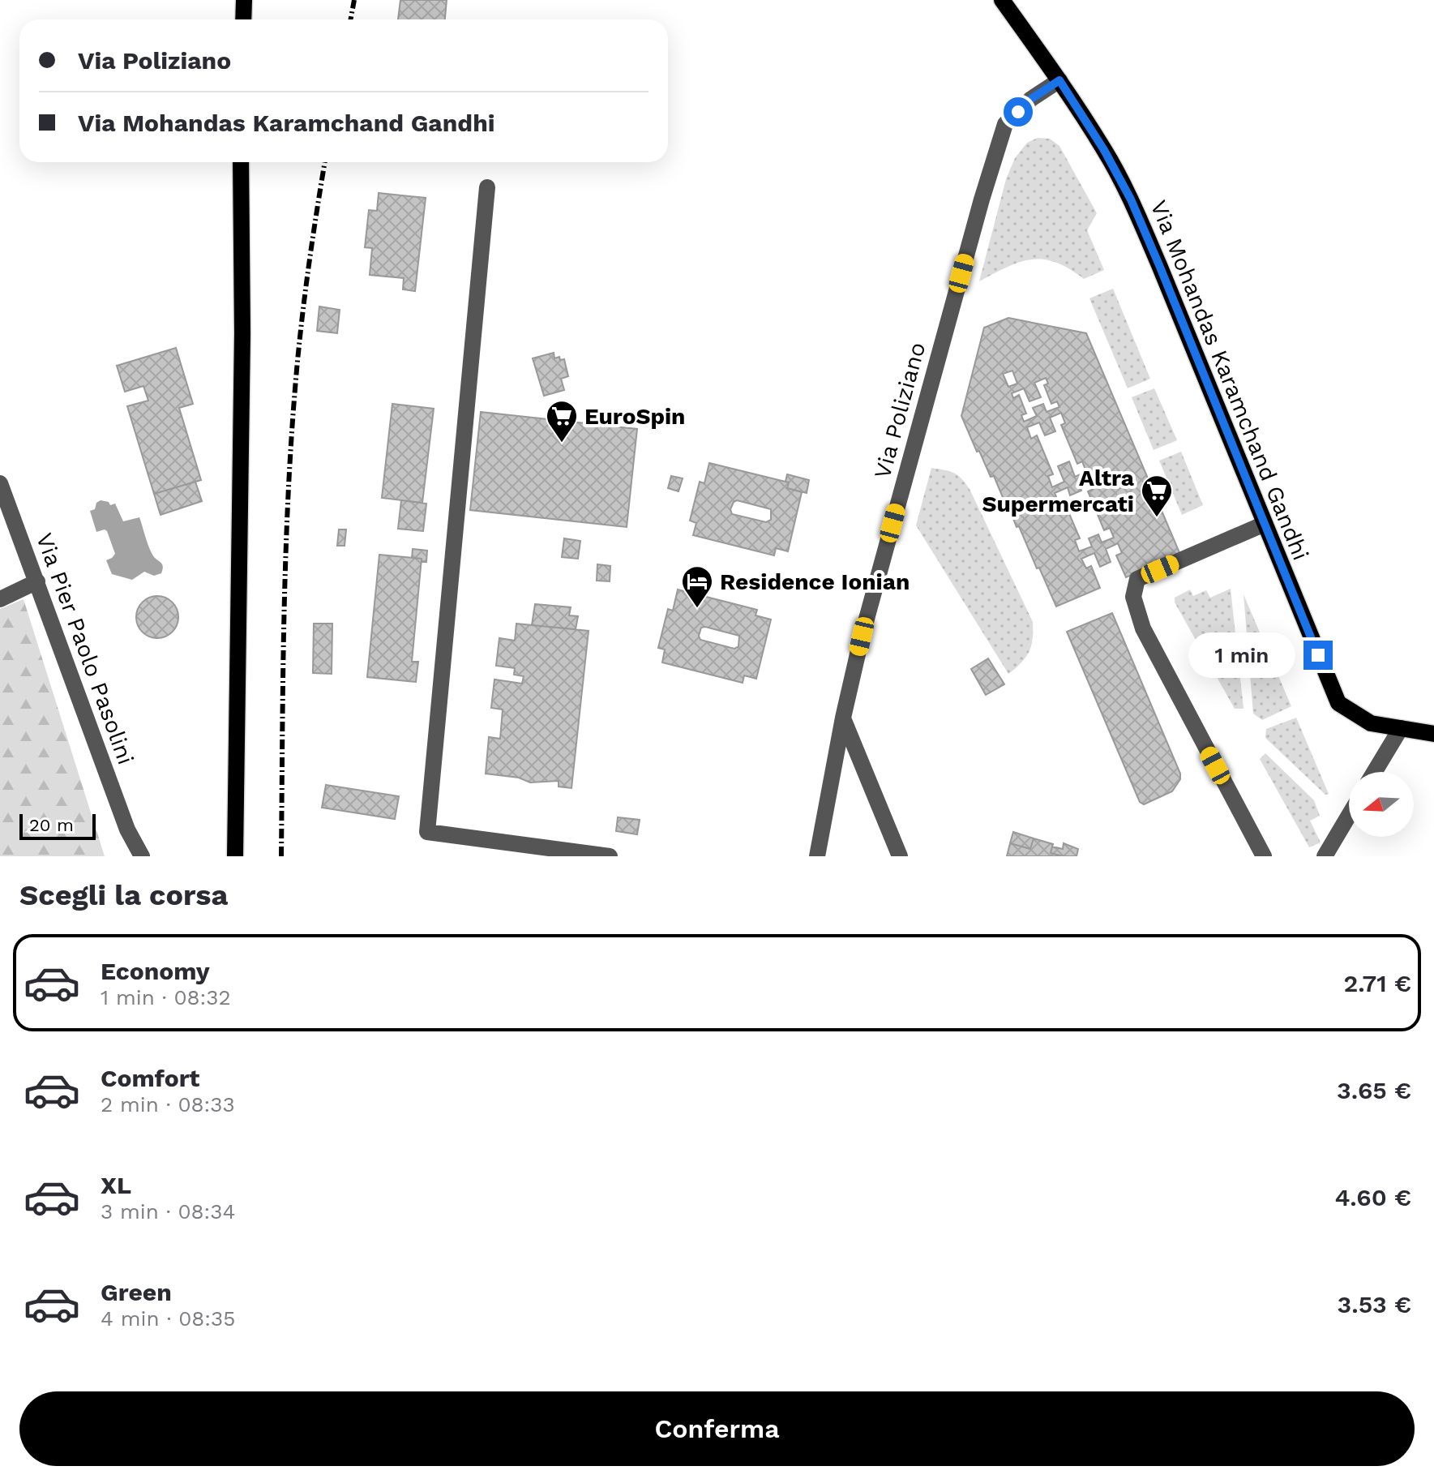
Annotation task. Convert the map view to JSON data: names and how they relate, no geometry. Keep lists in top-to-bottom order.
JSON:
{
  "streets": {
    "main road": ["Via Mohandas Karamchand Gandhi"],
    "street": ["Via Poliziano", "Via Pier Paolo Pasolini"]
  },
  "crossings": [
    ["Via Mohandas Karamchand Gandhi", "Via Poliziano"]
  ],
  "places": {
    "supermarket": ["EuroSpin", "Altra Supermercati"],
    "hotel": ["Residence Ionian"]
  },
  "scale_bar": "20 m",
  "north": "left",
  "page": {
    "banner": ["Via Poliziano", "Via Mohandas Karamchand Gandhi"],
    "bubble": "1 min",
    "scale": "20 m",
    "heading": "Scegli la corsa",
    "list": [
      {
        "name": "Economy",
        "note": "1 min · 08:32",
        "value": "2.71 €"
      },
      {
        "name": "Comfort",
        "note": "2 min · 08:33",
        "value": "3.65 €"
      },
      {
        "name": "XL",
        "note": "3 min · 08:34",
        "value": "4.60 €"
      },
      {
        "name": "Green",
        "note": "4 min · 08:35",
        "value": "3.53 €"
      }
    ],
    "buttons": "Conferma"
  }
}
